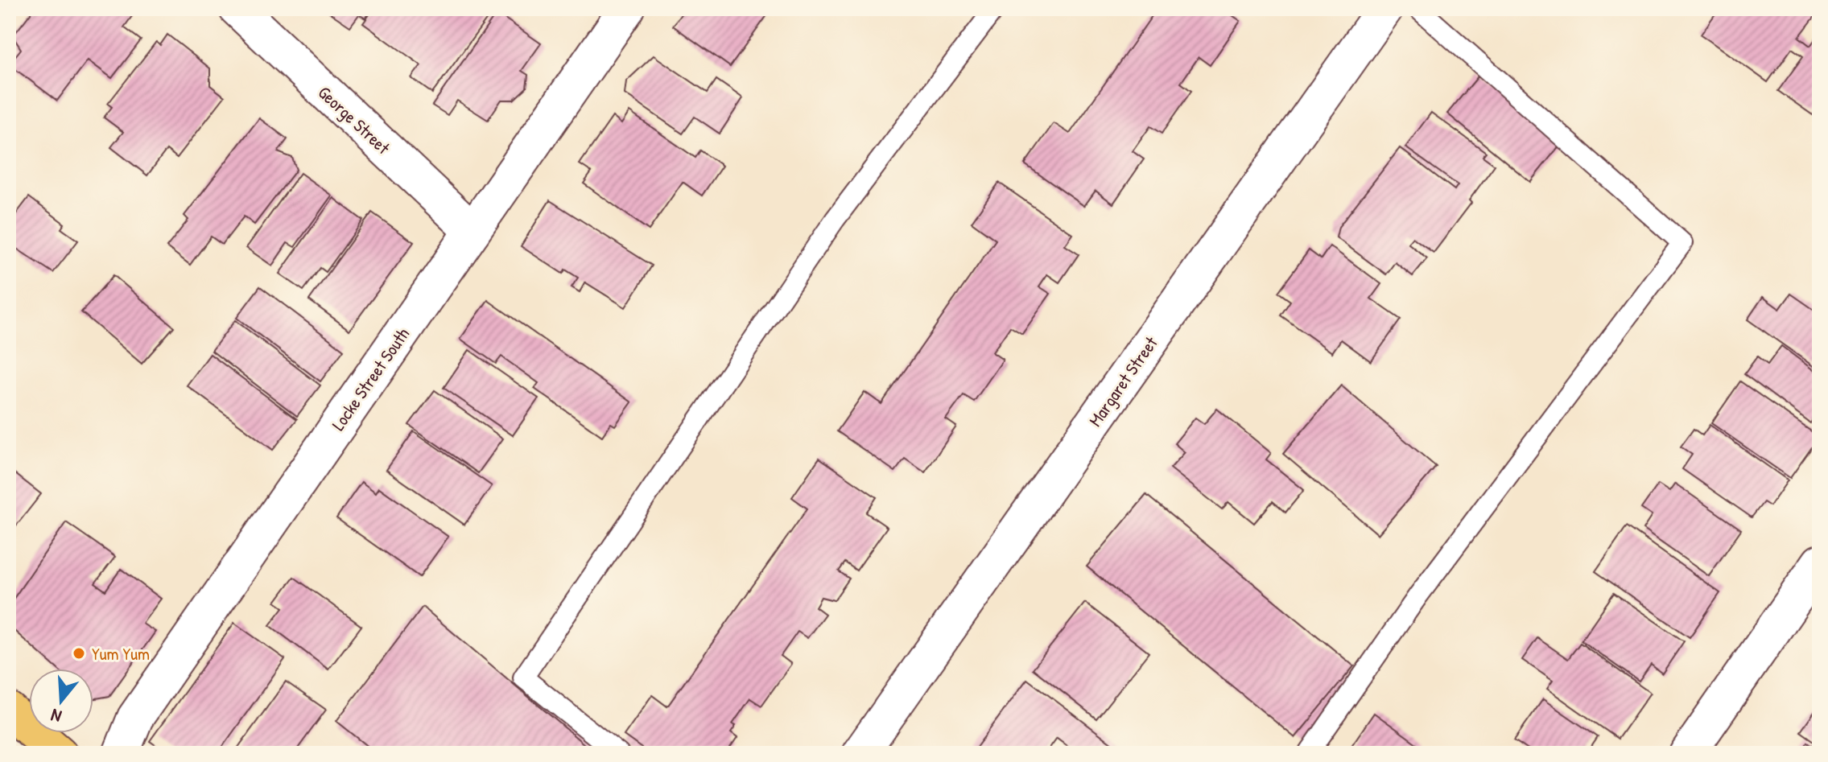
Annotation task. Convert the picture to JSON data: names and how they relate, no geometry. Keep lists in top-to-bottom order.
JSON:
{
  "streets": {
    "street": ["George Street", "Locke Street South", "Margaret Street"]
  },
  "crossings": [
    ["George Street", "Locke Street South"]
  ],
  "places": ["Yum Yum"],
  "north": "bottom"
}
